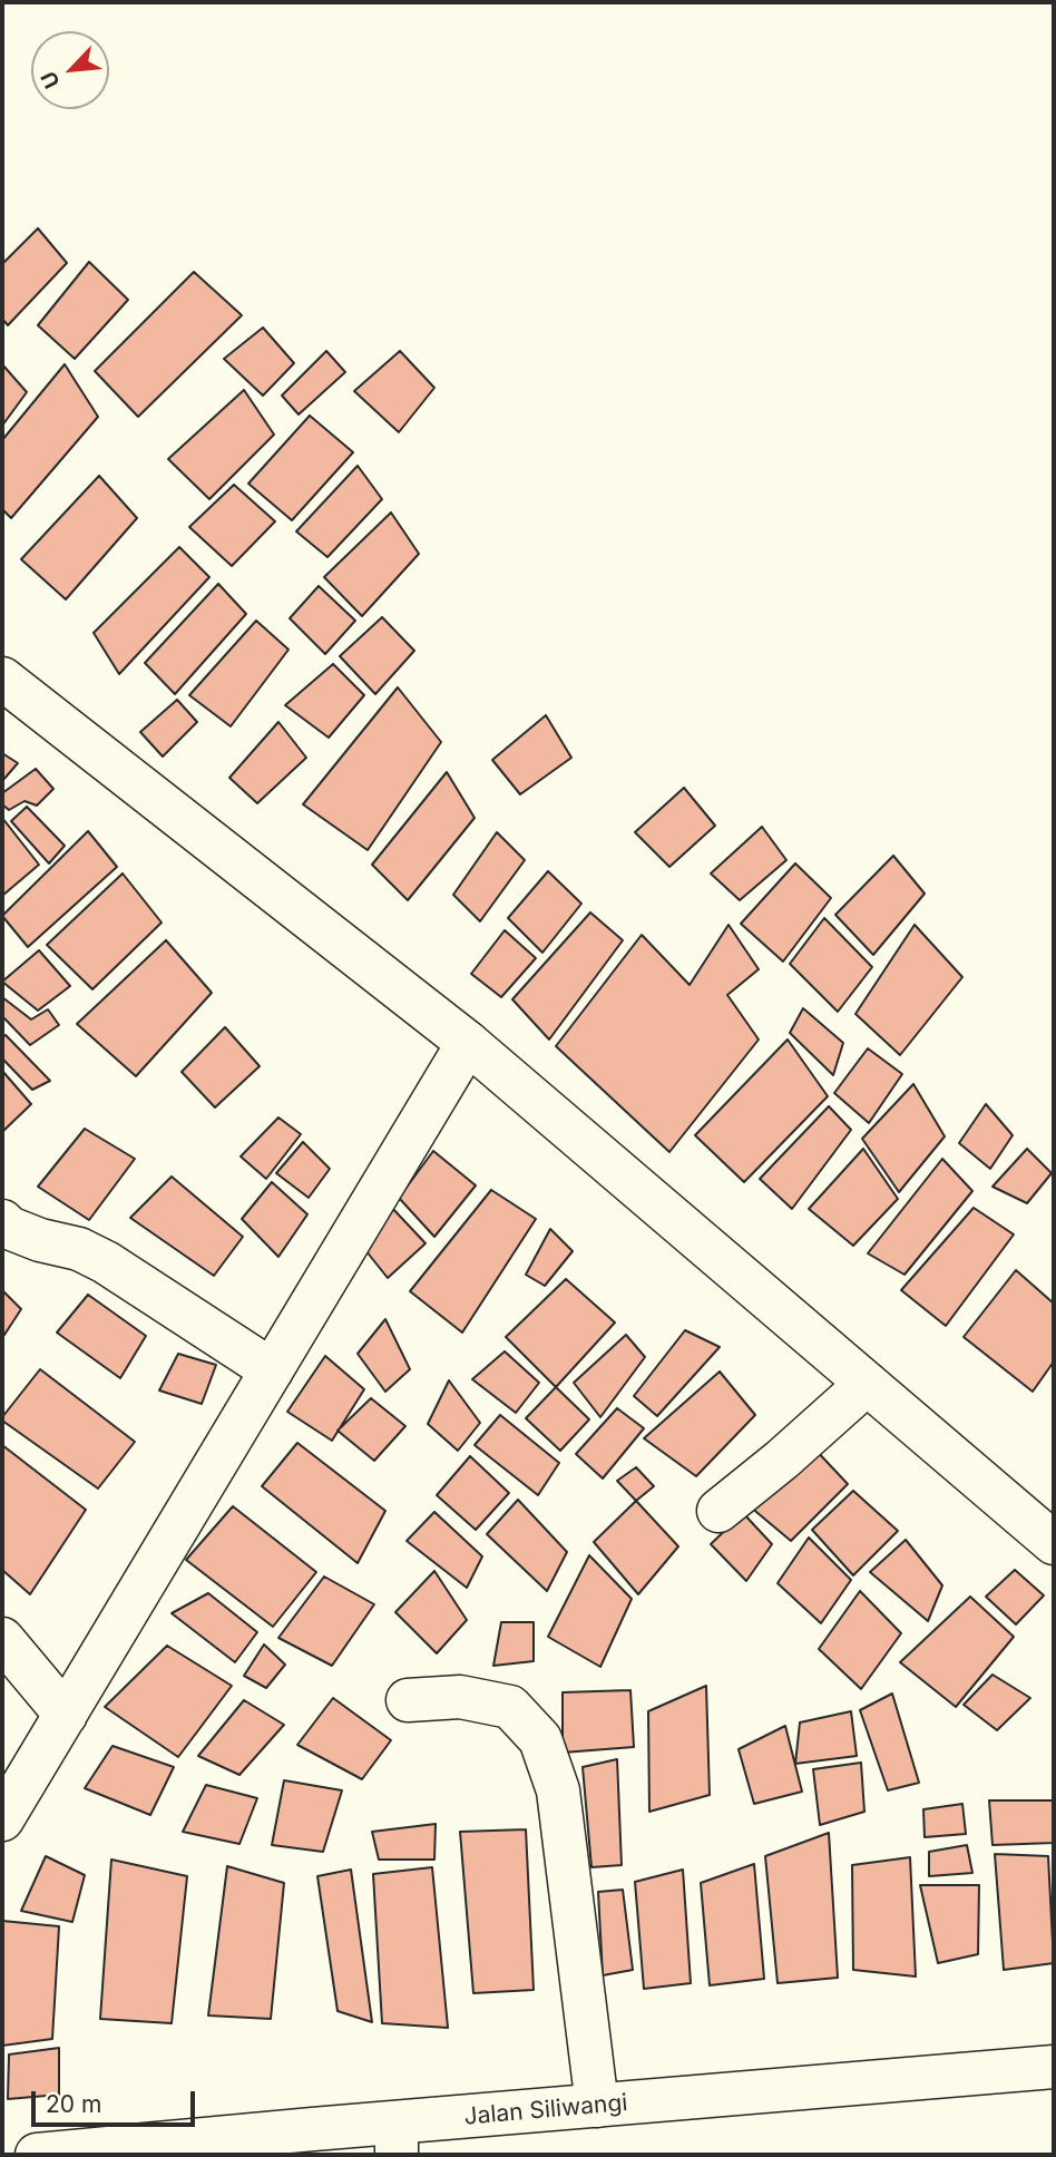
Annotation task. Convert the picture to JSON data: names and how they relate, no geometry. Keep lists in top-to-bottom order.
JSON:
{
  "streets": {
    "street": ["Jalan Siliwangi"]
  },
  "scale_bar": "20 m",
  "north": "bottom left"
}
